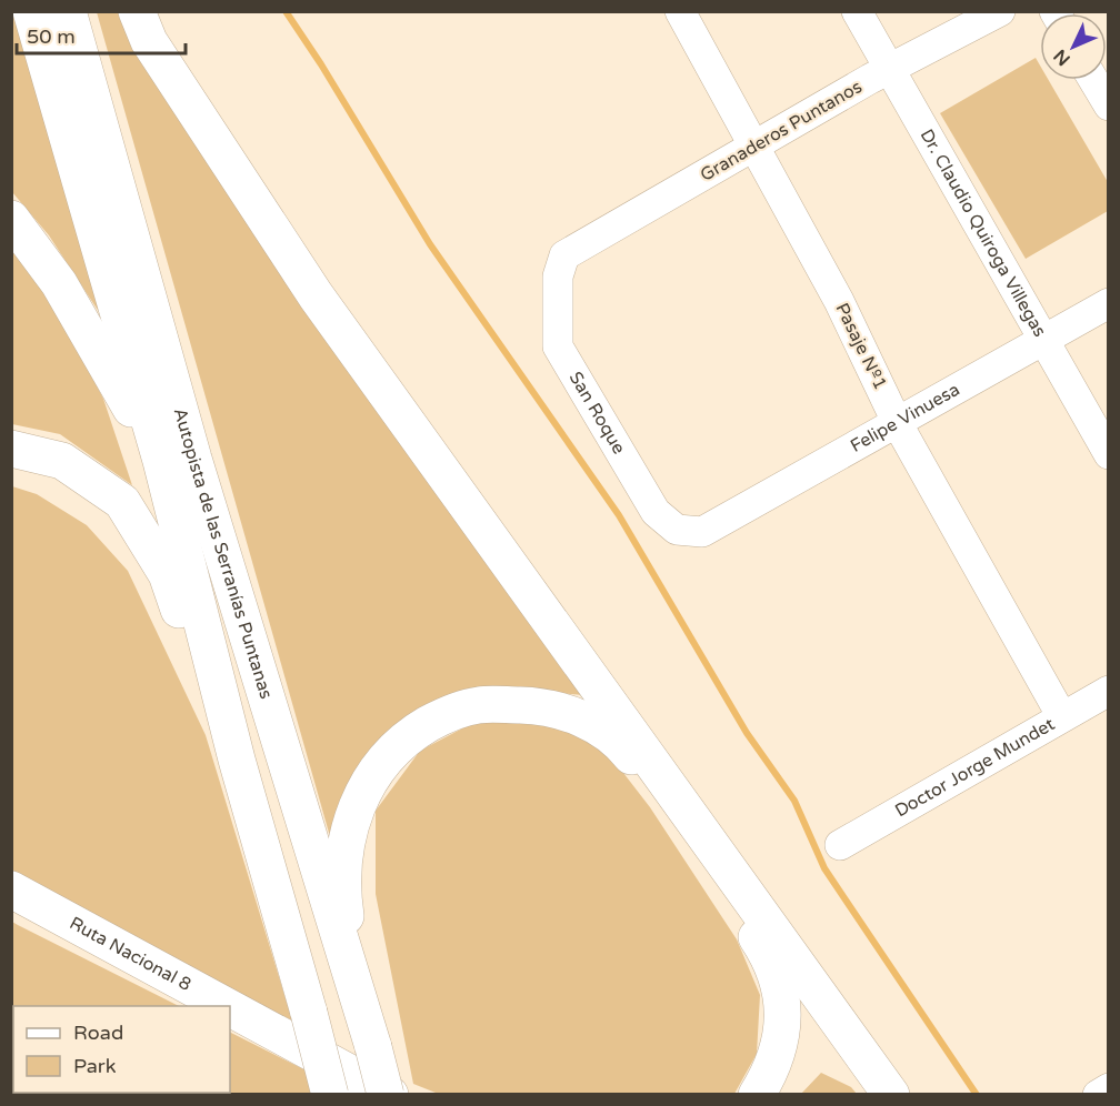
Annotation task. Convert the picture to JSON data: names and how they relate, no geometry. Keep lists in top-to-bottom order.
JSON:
{
  "streets": {
    "highway": ["Autopista de las Serranías Puntanas", "Ruta Nacional 8"],
    "street": [
      "Granaderos Puntanos",
      "Dr. Claudio Quiroga Villegas",
      "Pasaje Nº1",
      "San Roque",
      "Felipe Vinuesa",
      "Doctor Jorge Mundet"
    ]
  },
  "crossings": [
    ["Granaderos Puntanos", "Dr. Claudio Quiroga Villegas"],
    ["Granaderos Puntanos", "Pasaje Nº1"],
    ["Granaderos Puntanos", "San Roque"],
    ["Dr. Claudio Quiroga Villegas", "Felipe Vinuesa"],
    ["Pasaje Nº1", "Felipe Vinuesa"],
    ["Pasaje Nº1", "Doctor Jorge Mundet"],
    ["San Roque", "Felipe Vinuesa"],
    ["Autopista de las Serranías Puntanas", "Ruta Nacional 8"]
  ],
  "legend": ["Road", "Park"],
  "scale_bar": "50 m",
  "north": "bottom left"
}
